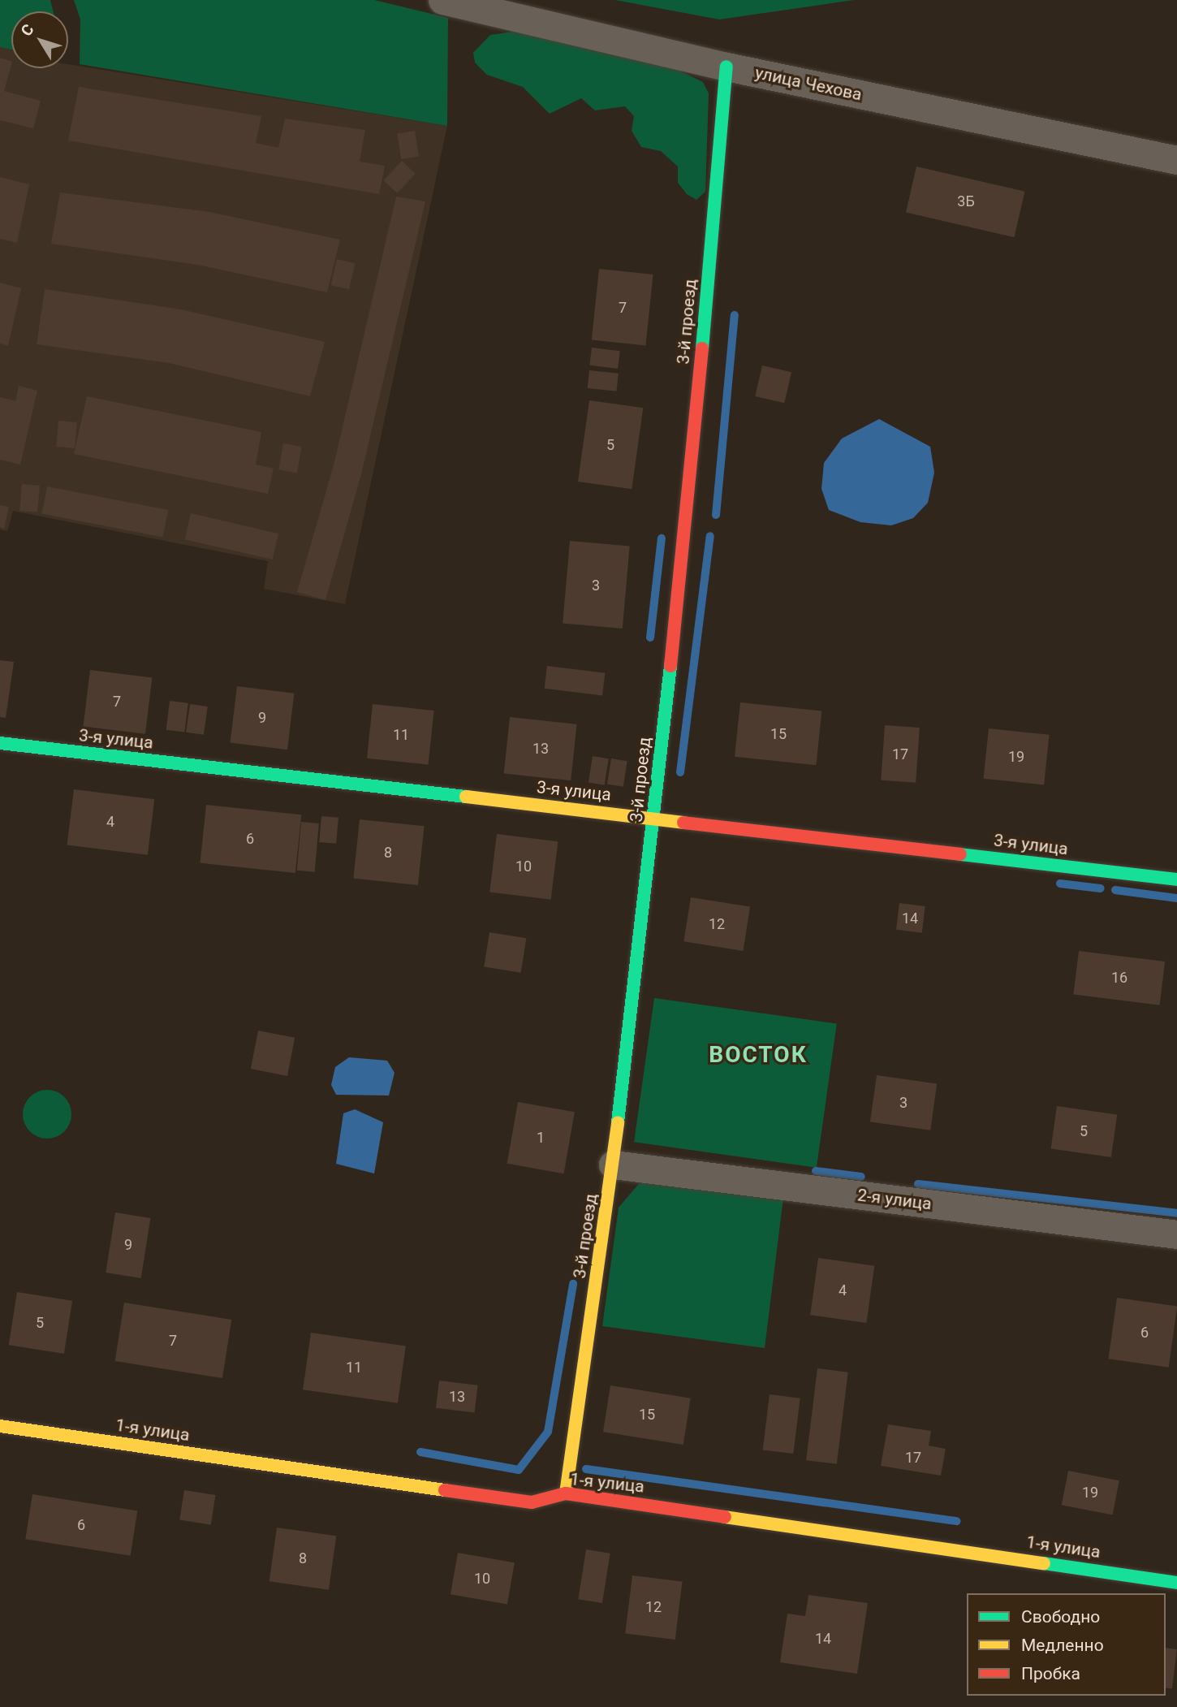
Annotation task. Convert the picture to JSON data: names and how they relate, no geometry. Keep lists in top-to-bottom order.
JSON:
{
  "streets": {
    "street": [
      "улица Чехова",
      "3-й проезд",
      "3-я улица",
      "2-я улица",
      "1-я улица"
    ]
  },
  "crossings": [
    ["улица Чехова", "3-й проезд"],
    ["3-й проезд", "3-я улица"],
    ["3-й проезд", "2-я улица"],
    ["3-й проезд", "1-я улица"]
  ],
  "districts": ["ВОСТОК"],
  "house_numbers": [
    "3Б",
    "7",
    "5",
    "3",
    "7",
    "9",
    "15",
    "11",
    "13",
    "17",
    "19",
    "4",
    "6",
    "8",
    "10",
    "14",
    "12",
    "16",
    "3",
    "5",
    "1",
    "9",
    "4",
    "5",
    "6",
    "7",
    "11",
    "13",
    "15",
    "17",
    "19",
    "6",
    "8",
    "10",
    "12",
    "14"
  ],
  "legend": ["Свободно", "Медленно", "Пробка"],
  "north": "top left"
}
